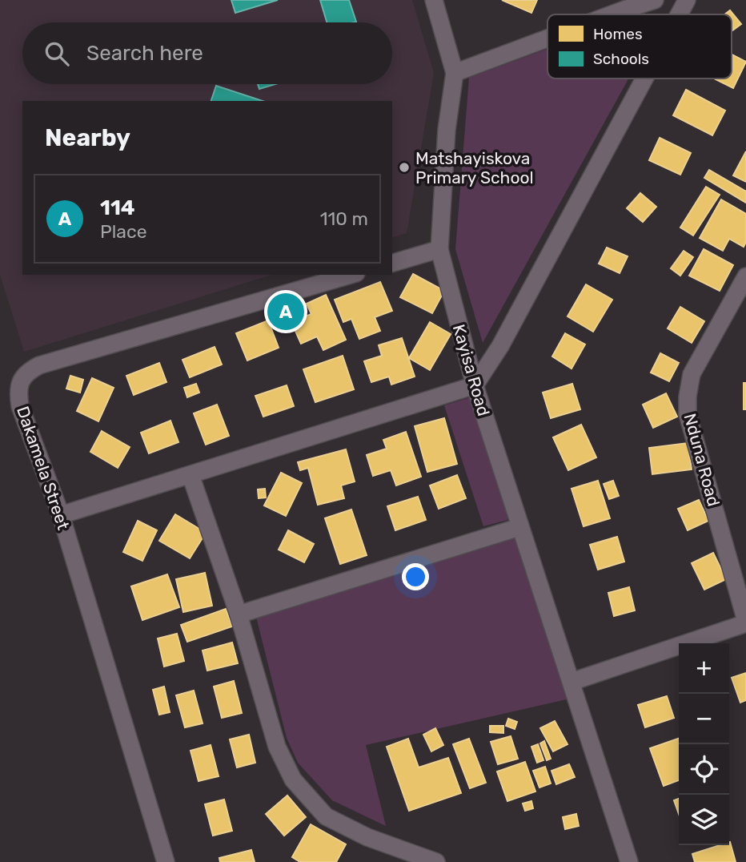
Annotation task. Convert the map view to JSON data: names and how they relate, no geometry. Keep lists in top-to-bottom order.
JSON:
{
  "streets": {
    "street": ["Kayisa Road", "Nduna Road", "Dakamela Street"]
  },
  "places": ["Matshayiskova Primary School"],
  "legend": ["Homes", "Schools"],
  "page": {
    "search": "Search here",
    "heading": "Nearby",
    "list": [
      {
        "mark": "A",
        "name": "114",
        "note": "Place",
        "value": "110 m"
      }
    ],
    "pins": "A",
    "map_buttons": ["+", "−"]
  }
}
